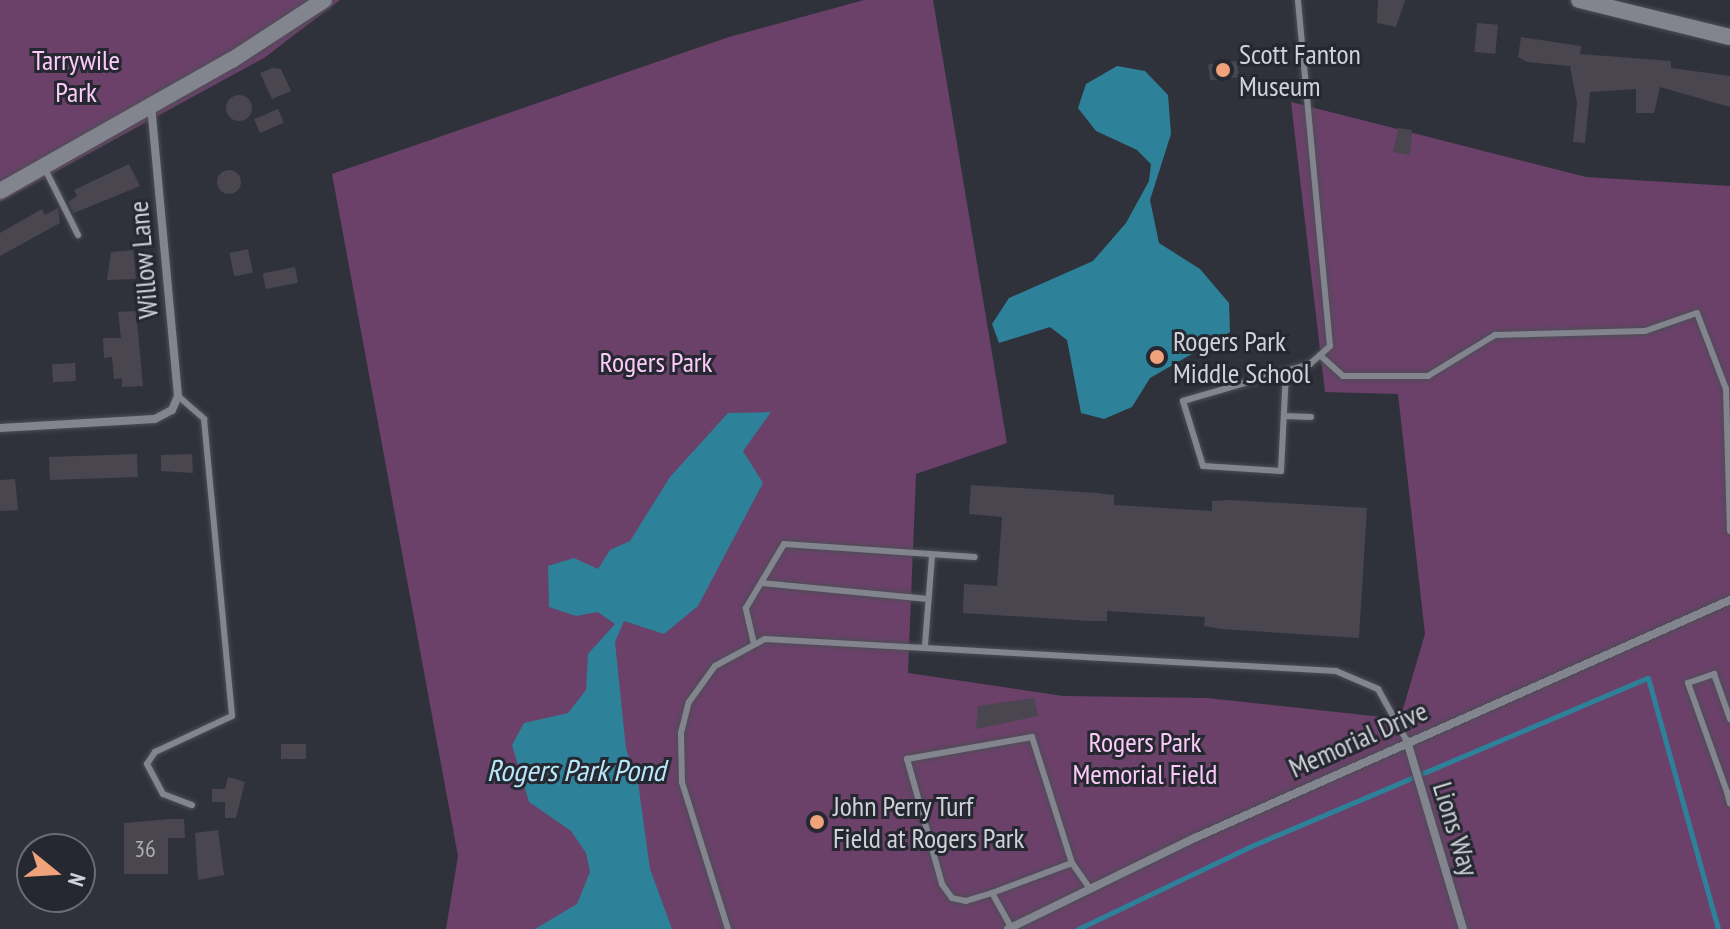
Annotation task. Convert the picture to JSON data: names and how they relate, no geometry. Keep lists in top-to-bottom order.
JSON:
{
  "streets": {
    "street": ["Willow Lane", "Memorial Drive", "Lions Way"]
  },
  "crossings": [
    ["Memorial Drive", "Lions Way"]
  ],
  "water": ["Rogers Park Pond"],
  "parks": ["Tarrywile Park", "Rogers Park", "Rogers Park Memorial Field"],
  "places": ["Scott Fanton Museum", "Rogers Park Middle School", "John Perry Turf Field at Rogers Park"],
  "house_numbers": ["36"],
  "north": "right"
}
